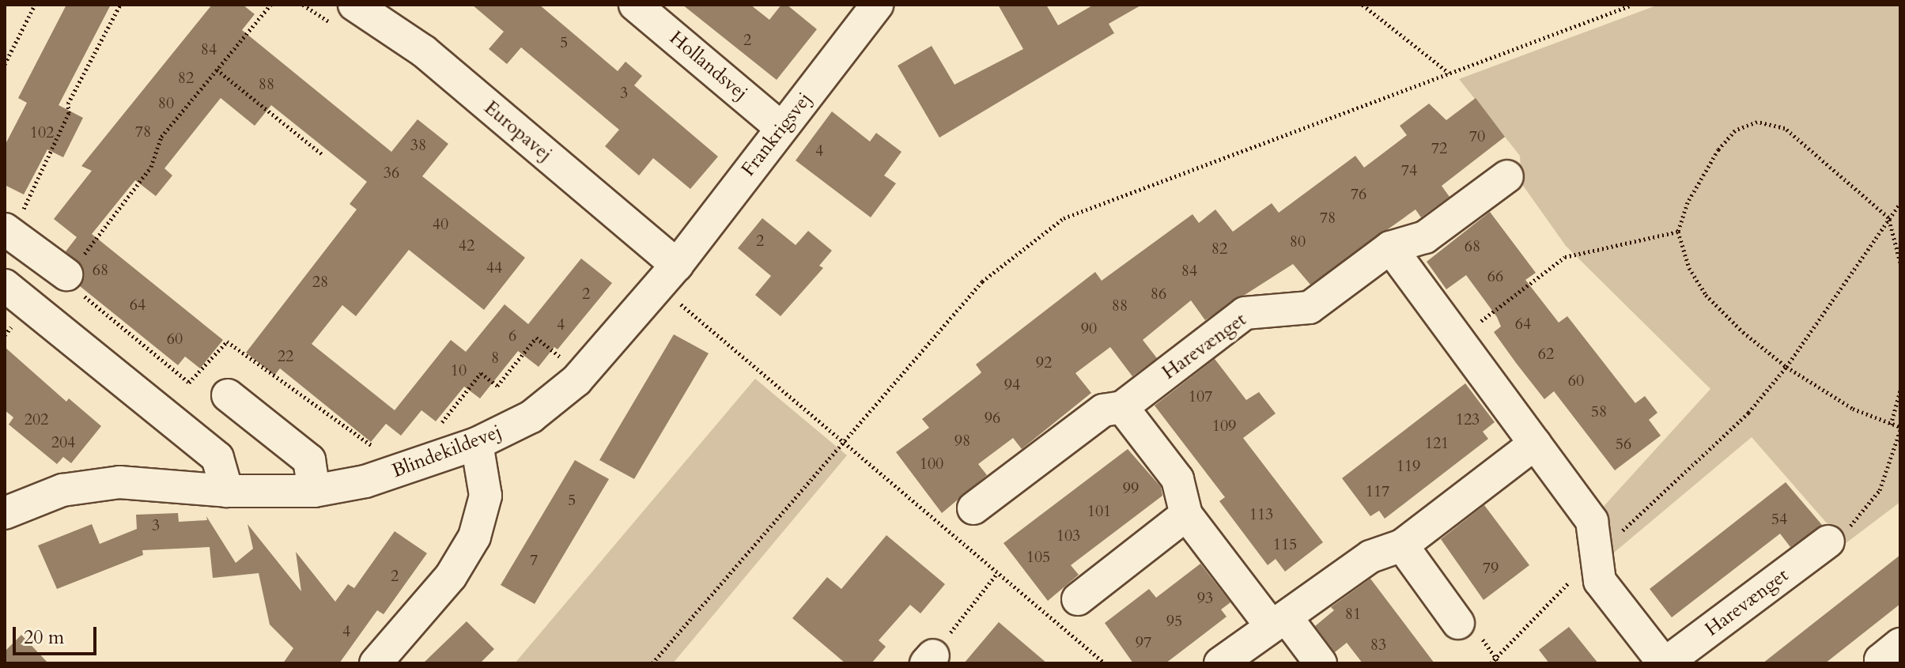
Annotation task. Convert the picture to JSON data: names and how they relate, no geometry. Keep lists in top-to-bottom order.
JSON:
{
  "streets": {
    "street": [
      "Hollandsvej",
      "Europavej",
      "Frankrigsvej",
      "Harevænget",
      "Blindekildevej"
    ]
  },
  "crossings": [
    ["Hollandsvej", "Frankrigsvej"],
    ["Europavej", "Frankrigsvej"],
    ["Europavej", "Blindekildevej"],
    ["Frankrigsvej", "Blindekildevej"]
  ],
  "house_numbers": [
    "2",
    "5",
    "84",
    "82",
    "88",
    "3",
    "80",
    "78",
    "102",
    "70",
    "38",
    "72",
    "4",
    "74",
    "36",
    "76",
    "78",
    "40",
    "2",
    "80",
    "42",
    "68",
    "82",
    "44",
    "68",
    "84",
    "66",
    "28",
    "2",
    "86",
    "64",
    "88",
    "64",
    "4",
    "90",
    "6",
    "60",
    "62",
    "22",
    "8",
    "92",
    "10",
    "60",
    "94",
    "107",
    "58",
    "96",
    "202",
    "123",
    "109",
    "98",
    "204",
    "121",
    "56",
    "100",
    "119",
    "99",
    "117",
    "5",
    "101",
    "113",
    "54",
    "3",
    "103",
    "115",
    "105",
    "7",
    "79",
    "2",
    "93",
    "81",
    "95",
    "4",
    "97",
    "83"
  ],
  "scale_bar": "20 m"
}
